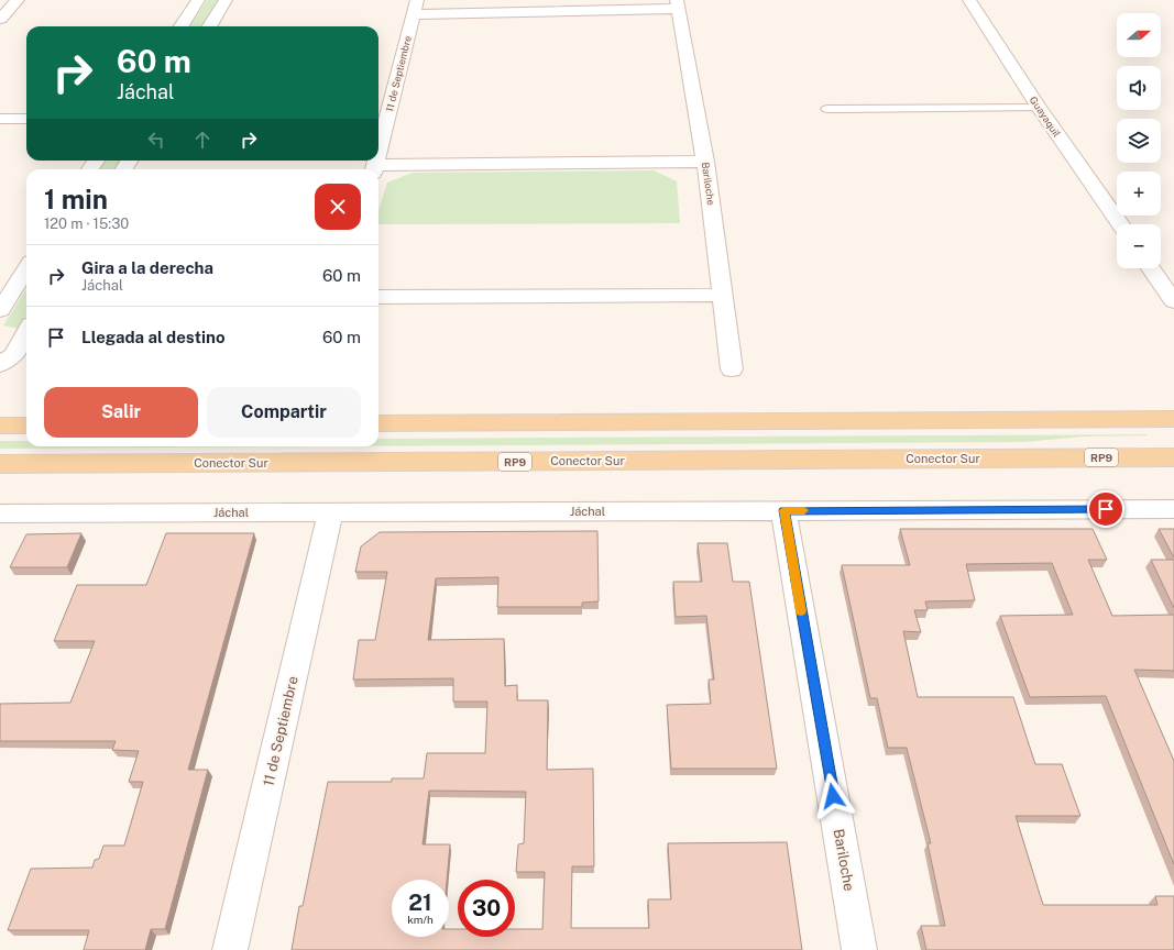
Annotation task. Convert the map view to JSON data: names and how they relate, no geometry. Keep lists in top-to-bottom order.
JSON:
{
  "streets": {
    "main road": ["RP9", "Conector Sur"],
    "street": [
      "11 de Septiembre",
      "Guayaquil",
      "Bariloche",
      "Jáchal"
    ]
  },
  "crossings": [
    ["11 de Septiembre", "Jáchal"],
    ["Bariloche", "Jáchal"]
  ],
  "north": "right",
  "page": {
    "map_buttons": ["+", "−"],
    "turn": ["60 m", "Jáchal"],
    "heading": ["1 min", "120 m · 15:30"],
    "list": [
      {
        "name": "Gira a la derecha",
        "note": "Jáchal",
        "value": "60 m"
      },
      {
        "name": "Llegada al destino",
        "value": "60 m"
      }
    ],
    "buttons": ["Salir", "Compartir"],
    "speed": "21 km/h",
    "limit": "30"
  }
}
